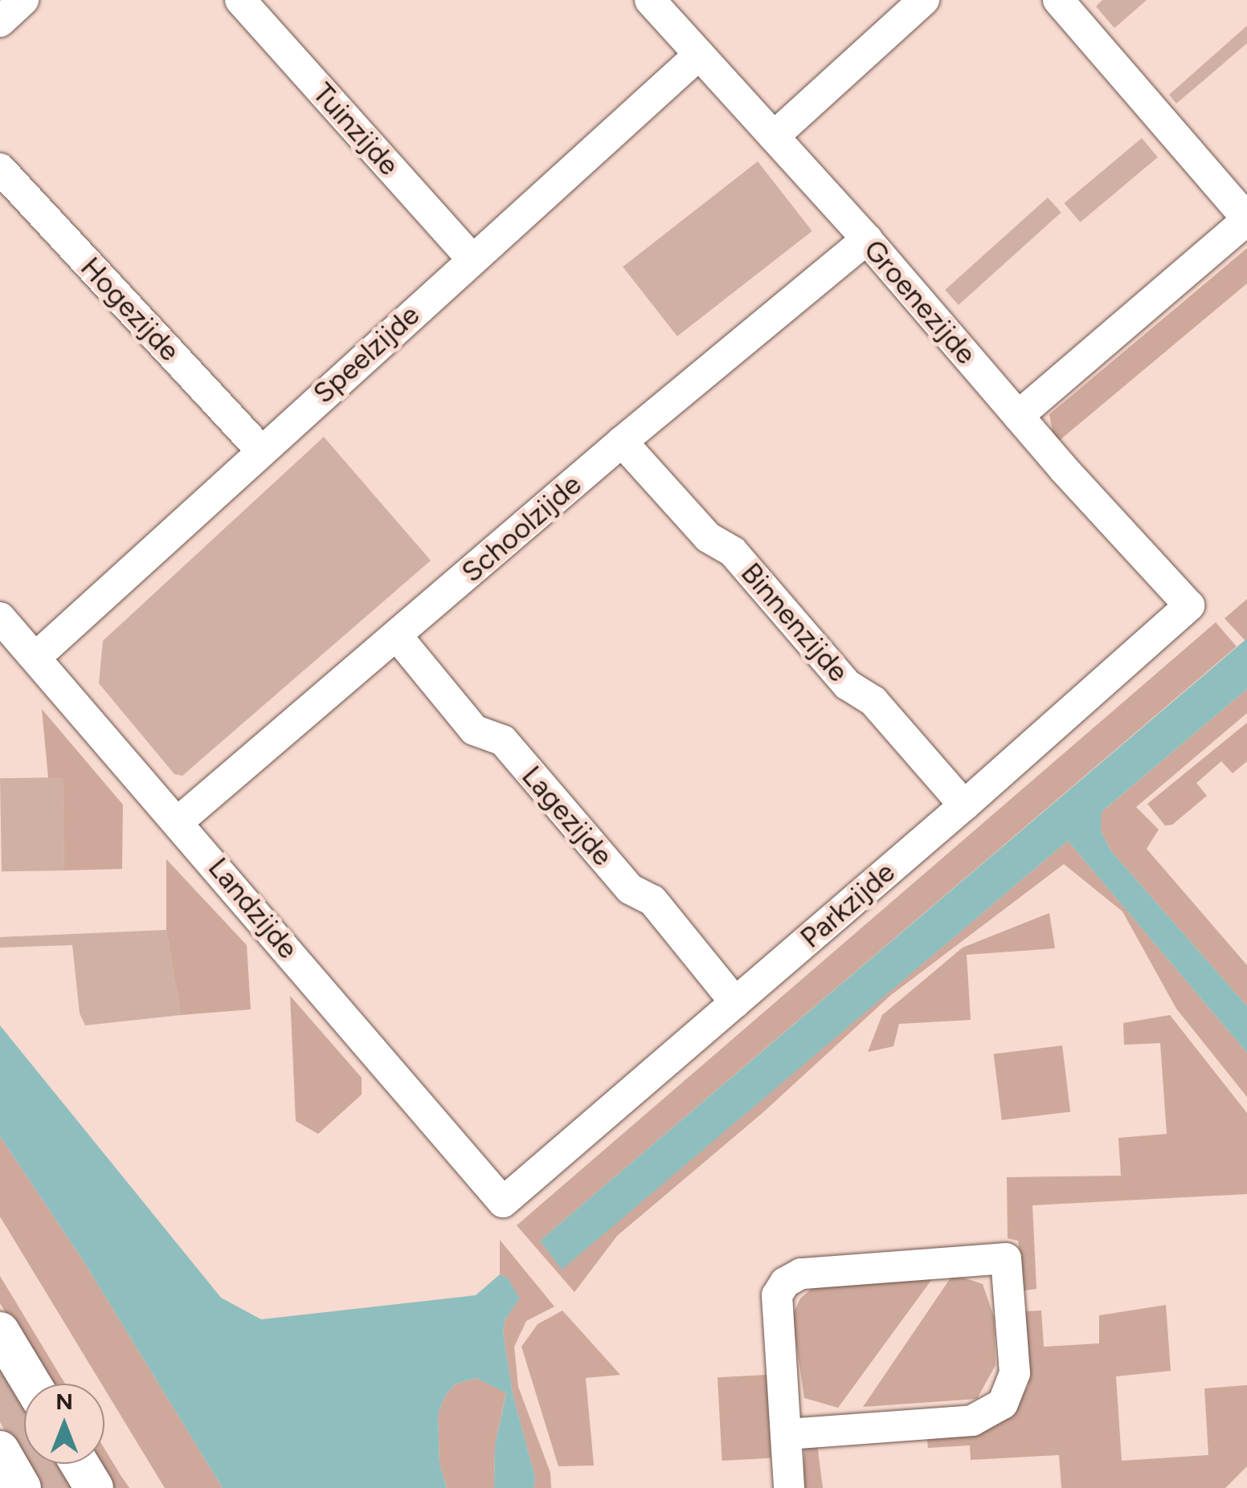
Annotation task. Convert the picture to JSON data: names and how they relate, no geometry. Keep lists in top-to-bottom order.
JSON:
{
  "streets": {
    "street": [
      "Tuinzijde",
      "Groenezijde",
      "Hogezijde",
      "Speelzijde",
      "Schoolzijde",
      "Binnenzijde",
      "Lagezijde",
      "Parkzijde",
      "Landzijde"
    ]
  },
  "crossings": [
    ["Tuinzijde", "Speelzijde"],
    ["Groenezijde", "Speelzijde"],
    ["Groenezijde", "Schoolzijde"],
    ["Groenezijde", "Parkzijde"],
    ["Hogezijde", "Speelzijde"],
    ["Speelzijde", "Landzijde"],
    ["Schoolzijde", "Binnenzijde"],
    ["Schoolzijde", "Lagezijde"],
    ["Schoolzijde", "Landzijde"],
    ["Binnenzijde", "Parkzijde"],
    ["Lagezijde", "Parkzijde"],
    ["Parkzijde", "Landzijde"]
  ],
  "north": "top"
}
